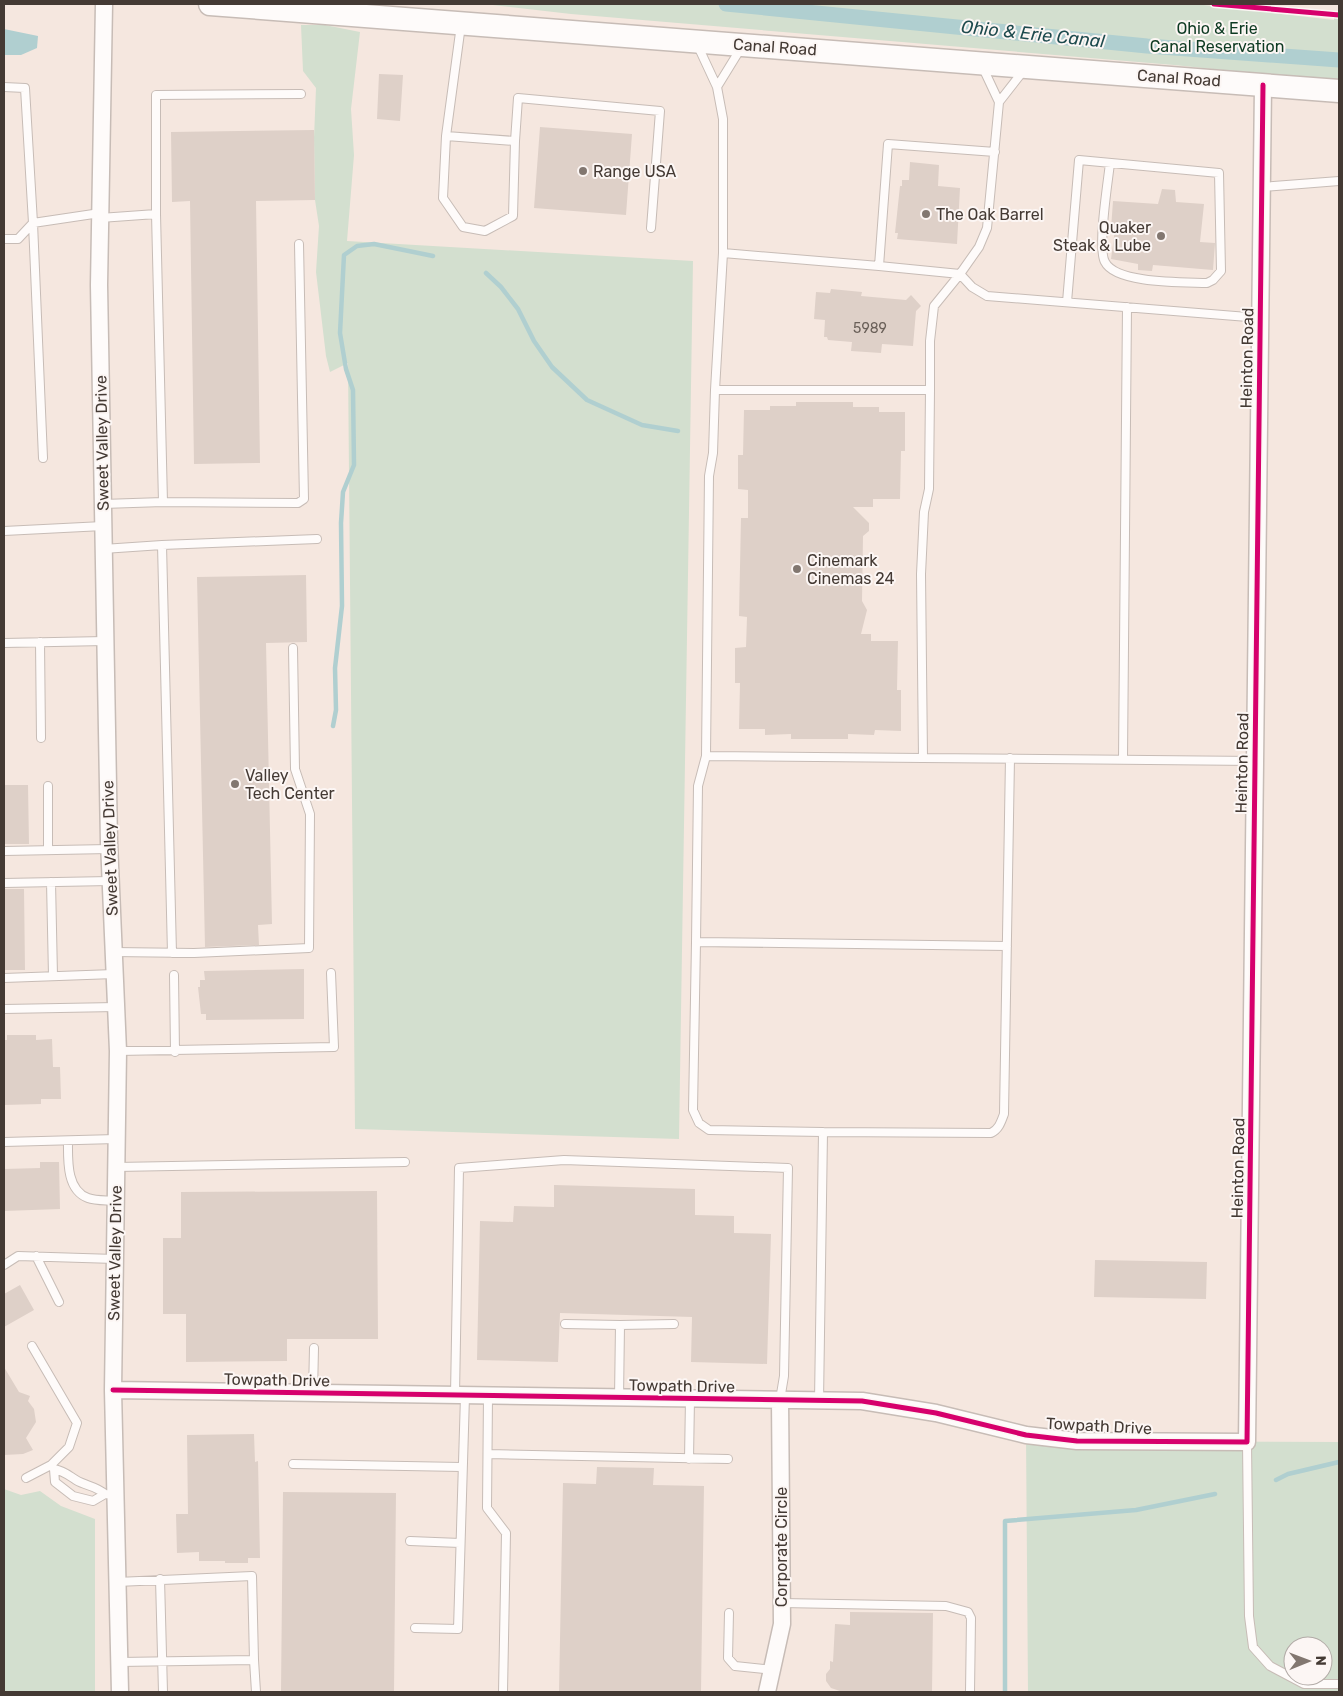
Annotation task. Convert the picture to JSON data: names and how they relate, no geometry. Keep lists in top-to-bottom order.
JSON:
{
  "streets": {
    "main road": ["Canal Road"],
    "street": [
      "Heinton Road",
      "Sweet Valley Drive",
      "Towpath Drive",
      "Corporate Circle"
    ]
  },
  "crossings": [
    ["Canal Road", "Heinton Road"],
    ["Heinton Road", "Towpath Drive"],
    ["Sweet Valley Drive", "Towpath Drive"],
    ["Towpath Drive", "Corporate Circle"]
  ],
  "water": ["Ohio & Erie Canal"],
  "parks": ["Ohio & Erie Canal Reservation"],
  "places": [
    "Range USA",
    "The Oak Barrel",
    "Quaker Steak & Lube",
    "Cinemark Cinemas 24",
    "Valley Tech Center"
  ],
  "house_numbers": ["5989"],
  "north": "right"
}
